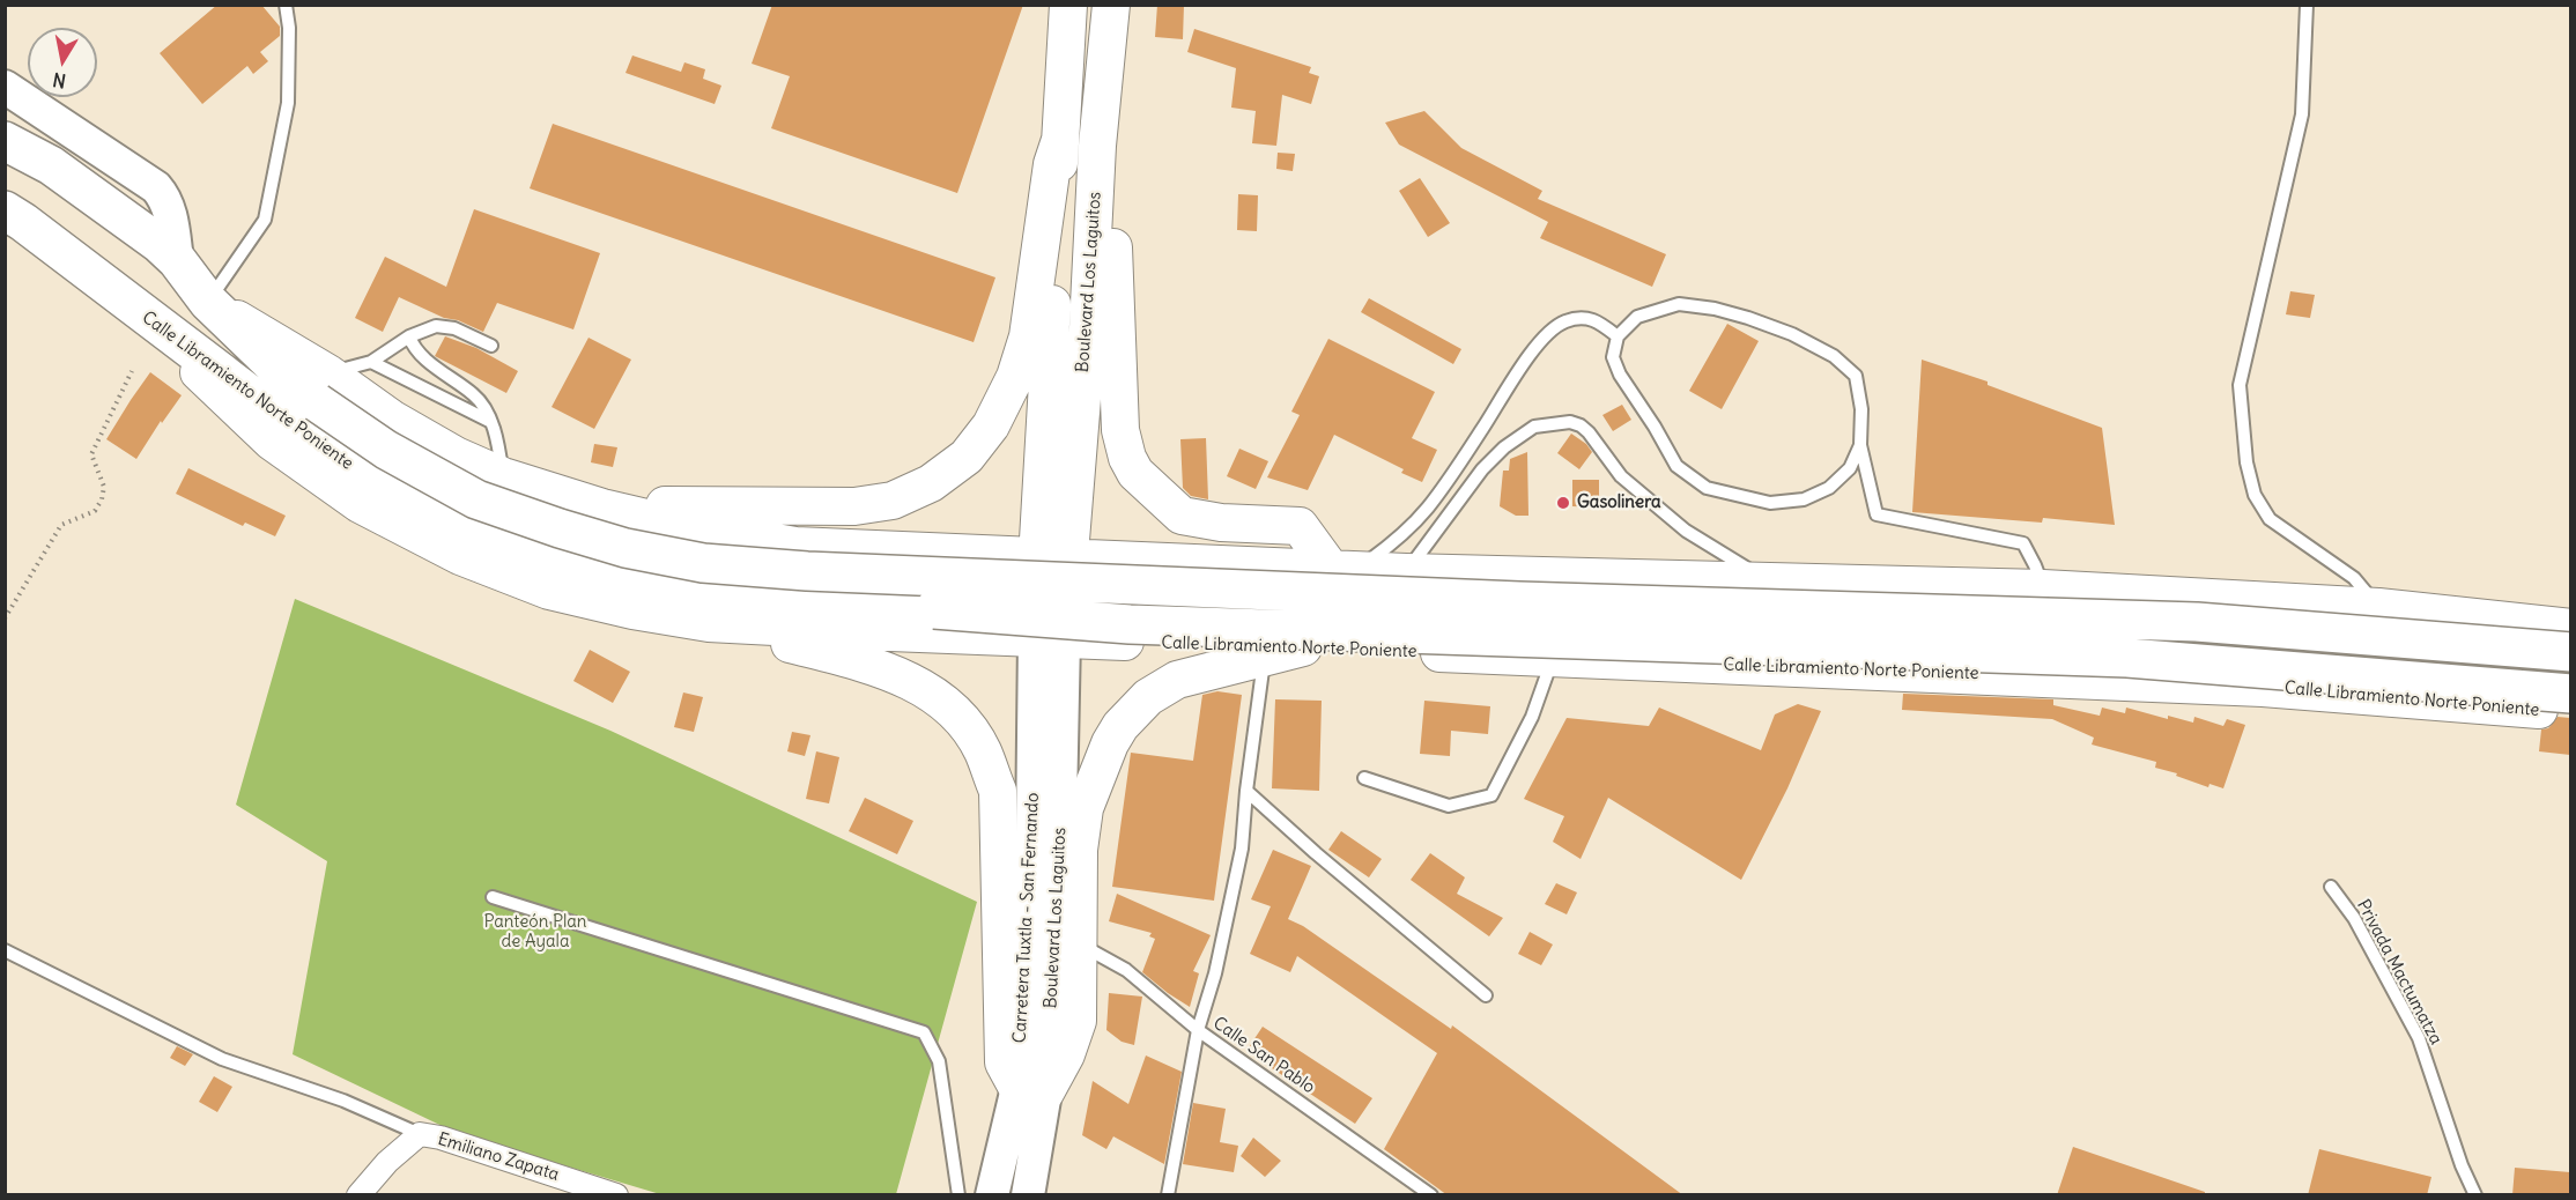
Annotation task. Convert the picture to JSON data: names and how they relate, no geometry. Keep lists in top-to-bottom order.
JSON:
{
  "streets": {
    "highway": ["Calle Libramiento Norte Poniente"],
    "main road": ["Boulevard Los Laguitos"],
    "street": ["Emiliano Zapata"],
    "lane": ["Privada Mactumatza", "Calle San Pablo"]
  },
  "crossings": [
    ["Boulevard Los Laguitos", "Calle Libramiento Norte Poniente"]
  ],
  "parks": ["Panteón Plan de Ayala"],
  "places": ["Gasolinera"],
  "north": "bottom"
}
